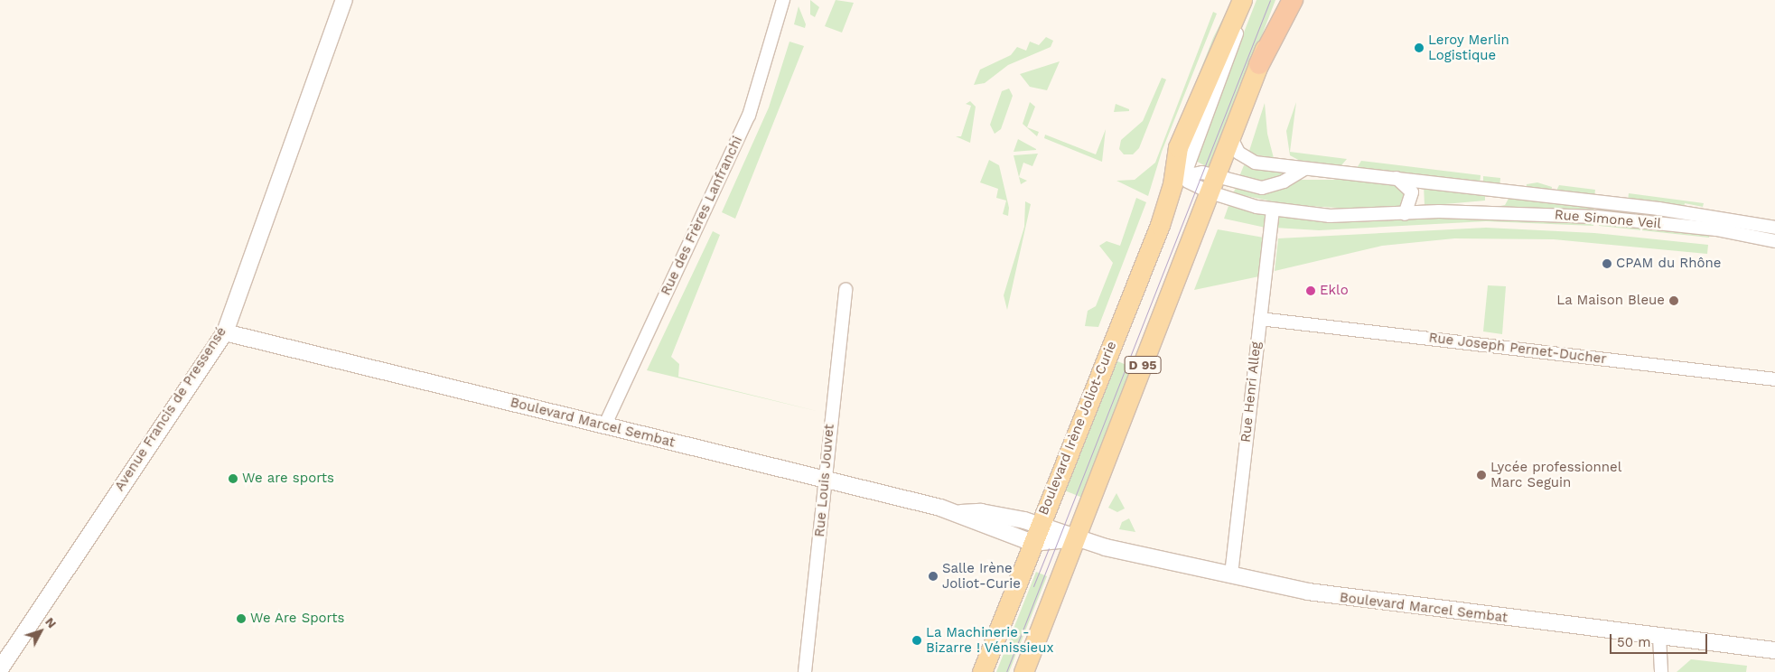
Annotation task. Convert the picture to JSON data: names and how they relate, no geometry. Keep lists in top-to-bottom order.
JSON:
{
  "streets": {
    "main road": ["D 95", "Boulevard Irène Joliot-Curie"],
    "street": [
      "Rue des Frères Lanfranchi",
      "Rue Simone Veil",
      "Rue Joseph Pernet-Ducher",
      "Rue Henri Alleg",
      "Avenue Francis de Pressensé",
      "Boulevard Marcel Sembat",
      "Rue Louis Jouvet"
    ]
  },
  "crossings": [
    ["Rue des Frères Lanfranchi", "Boulevard Marcel Sembat"],
    ["Rue Simone Veil", "D 95"],
    ["Rue Simone Veil", "Rue Henri Alleg"],
    ["Rue Joseph Pernet-Ducher", "Rue Henri Alleg"],
    ["D 95", "Boulevard Marcel Sembat"],
    ["Rue Henri Alleg", "Boulevard Marcel Sembat"],
    ["Avenue Francis de Pressensé", "Boulevard Marcel Sembat"],
    ["Boulevard Marcel Sembat", "Boulevard Irène Joliot-Curie"],
    ["Boulevard Marcel Sembat", "Rue Louis Jouvet"]
  ],
  "places": [
    "Leroy Merlin Logistique",
    "CPAM du Rhône",
    "Eklo",
    "La Maison Bleue",
    "Lycée professionnel Marc Seguin",
    "We are sports",
    "Salle Irène Joliot-Curie",
    "We Are Sports",
    "La Machinerie - Bizarre ! Vénissieux"
  ],
  "scale_bar": "50 m",
  "north": "top right"
}
